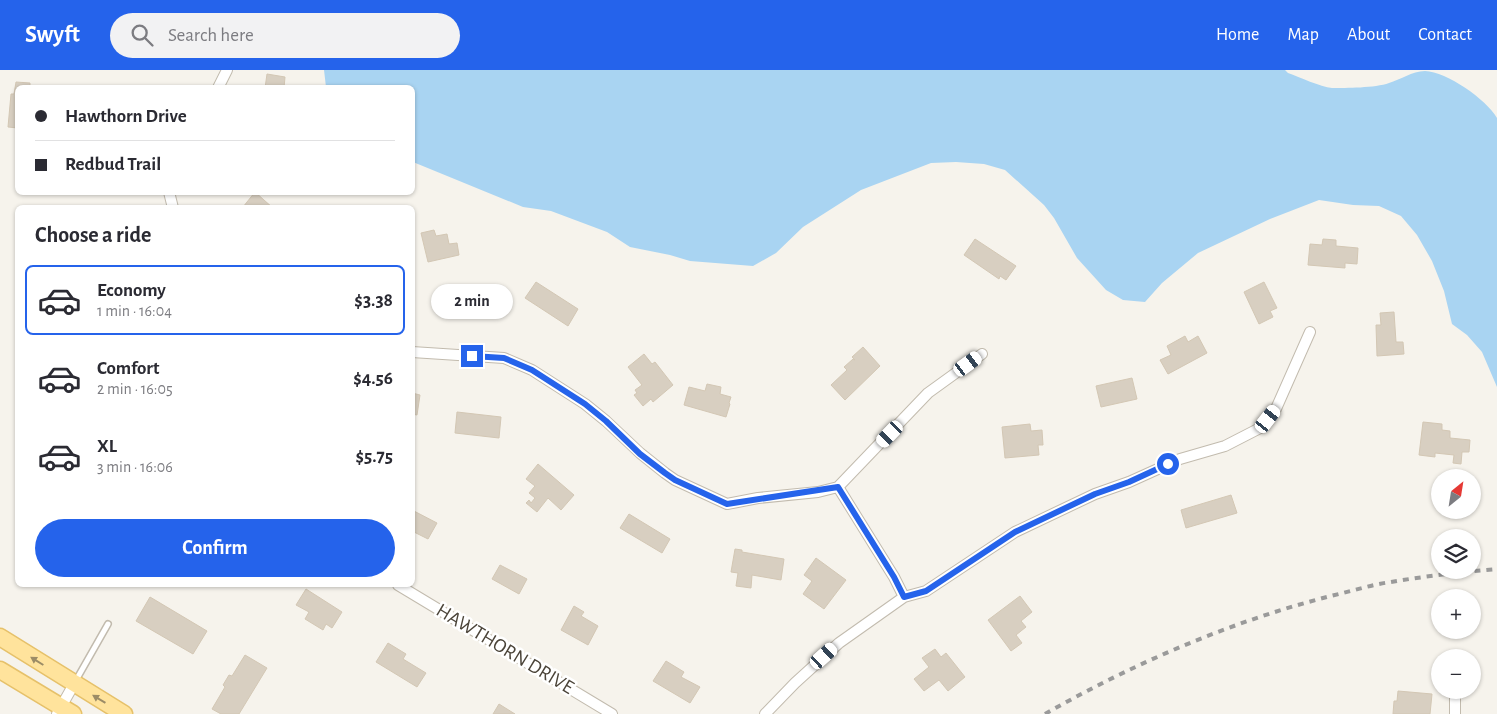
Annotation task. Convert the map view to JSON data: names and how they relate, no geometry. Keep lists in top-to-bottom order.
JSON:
{
  "streets": {
    "street": ["HAWTHORN DRIVE"]
  },
  "north": "top right",
  "page": {
    "header": "Swyft",
    "search": "Search here",
    "nav": [
      "Home",
      "Map",
      "About",
      "Contact"
    ],
    "banner": ["Hawthorn Drive", "Redbud Trail"],
    "heading": "Choose a ride",
    "list": [
      {
        "name": "Economy",
        "note": "1 min · 16:04",
        "value": "$3.38"
      },
      {
        "name": "Comfort",
        "note": "2 min · 16:05",
        "value": "$4.56"
      },
      {
        "name": "XL",
        "note": "3 min · 16:06",
        "value": "$5.75"
      }
    ],
    "bubble": "2 min",
    "map_buttons": ["+", "−"],
    "buttons": "Confirm"
  }
}
